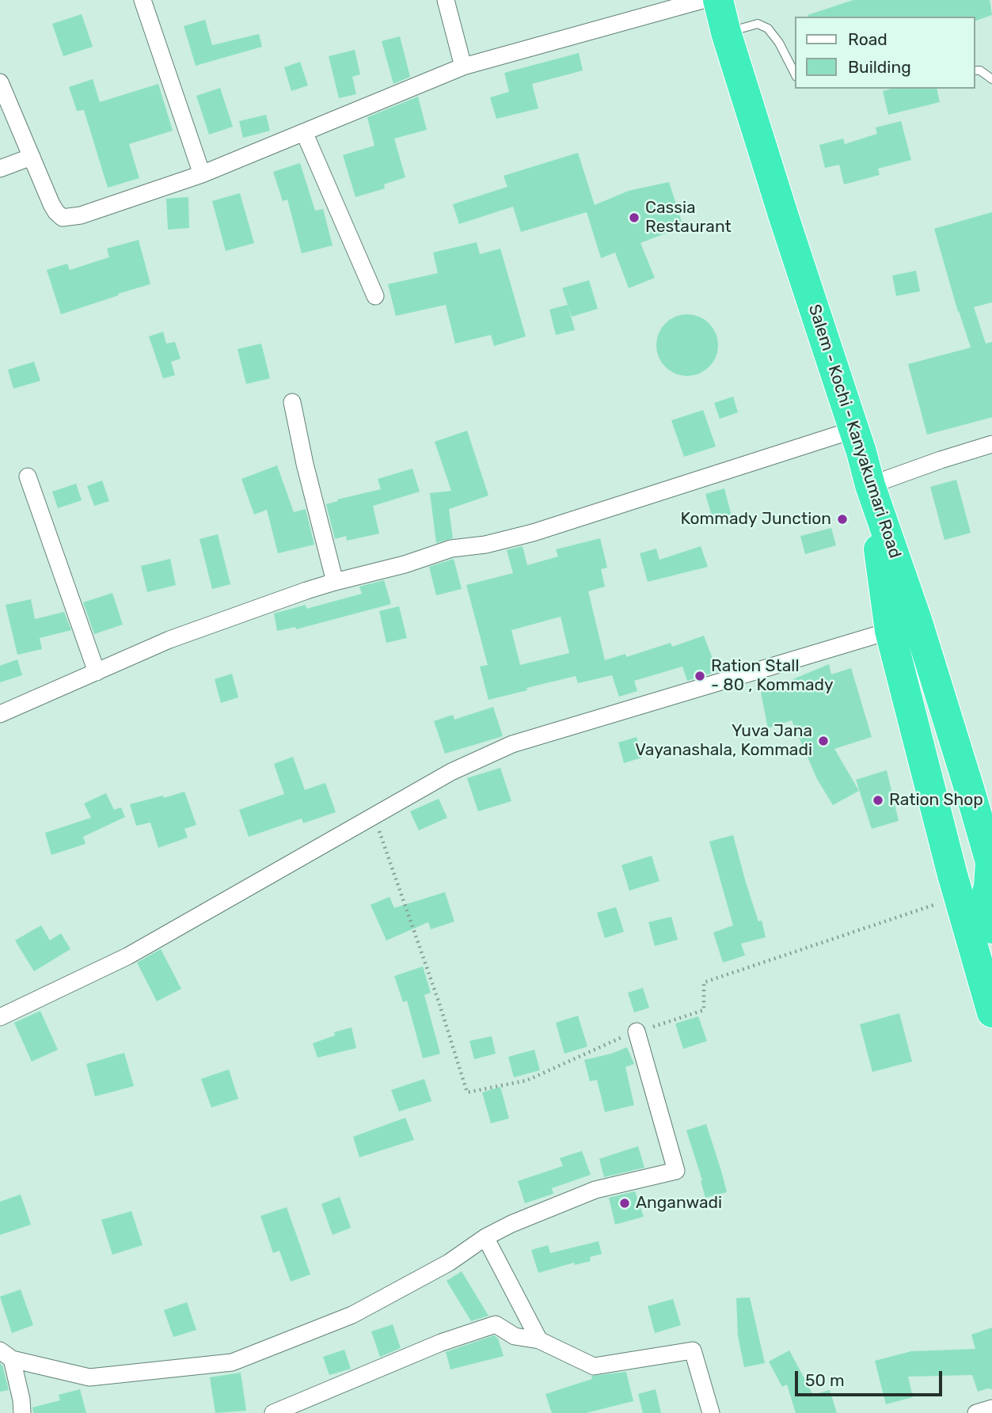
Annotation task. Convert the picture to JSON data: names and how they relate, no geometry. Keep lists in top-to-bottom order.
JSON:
{
  "streets": {
    "highway": ["Salem - Kochi - Kanyakumari Road"]
  },
  "places": [
    "Cassia Restaurant",
    "Kommady Junction",
    "Ration Stall - 80 , Kommady",
    "Yuva Jana Vayanashala, Kommadi",
    "Ration Shop",
    "Anganwadi"
  ],
  "legend": ["Road", "Building"],
  "scale_bar": "50 m"
}
